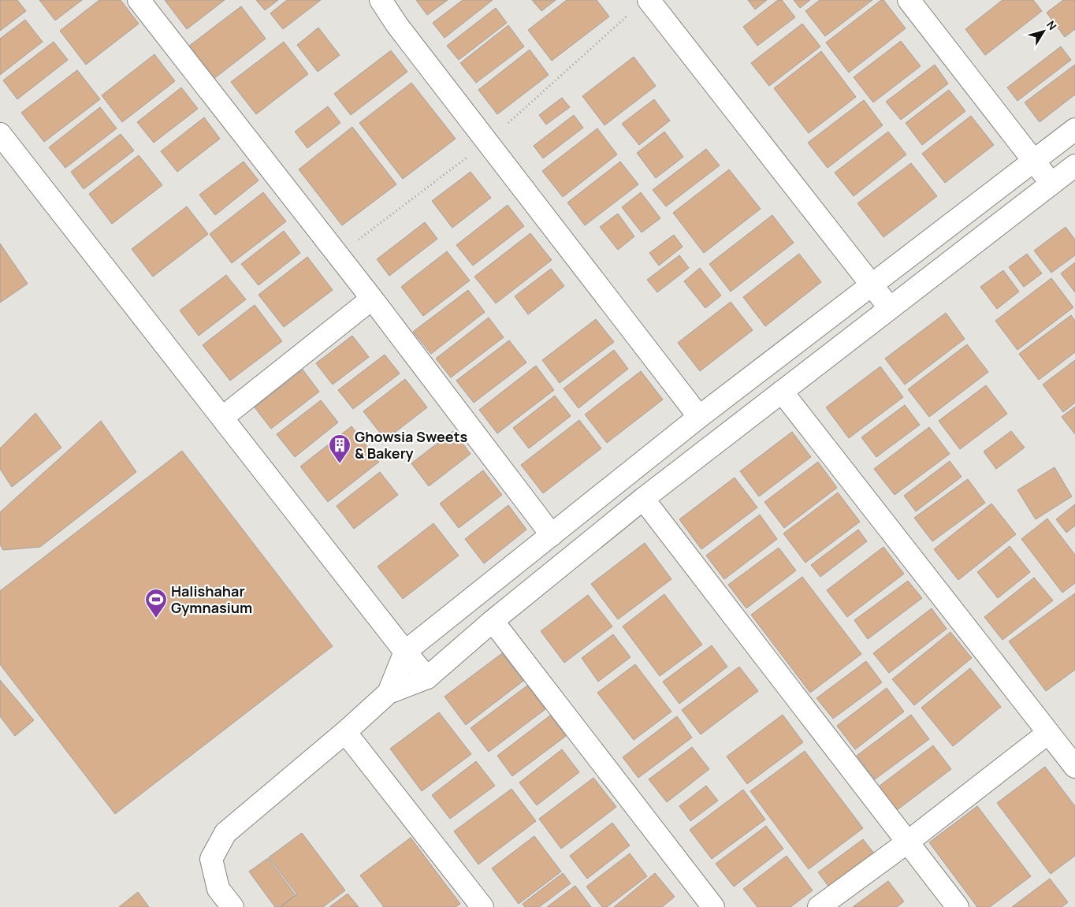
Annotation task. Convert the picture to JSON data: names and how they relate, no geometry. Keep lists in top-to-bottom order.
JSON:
{
  "places": {
    "building": ["Ghowsia Sweets & Bakery"],
    "sports": ["Halishahar Gymnasium"]
  },
  "north": "top right"
}
